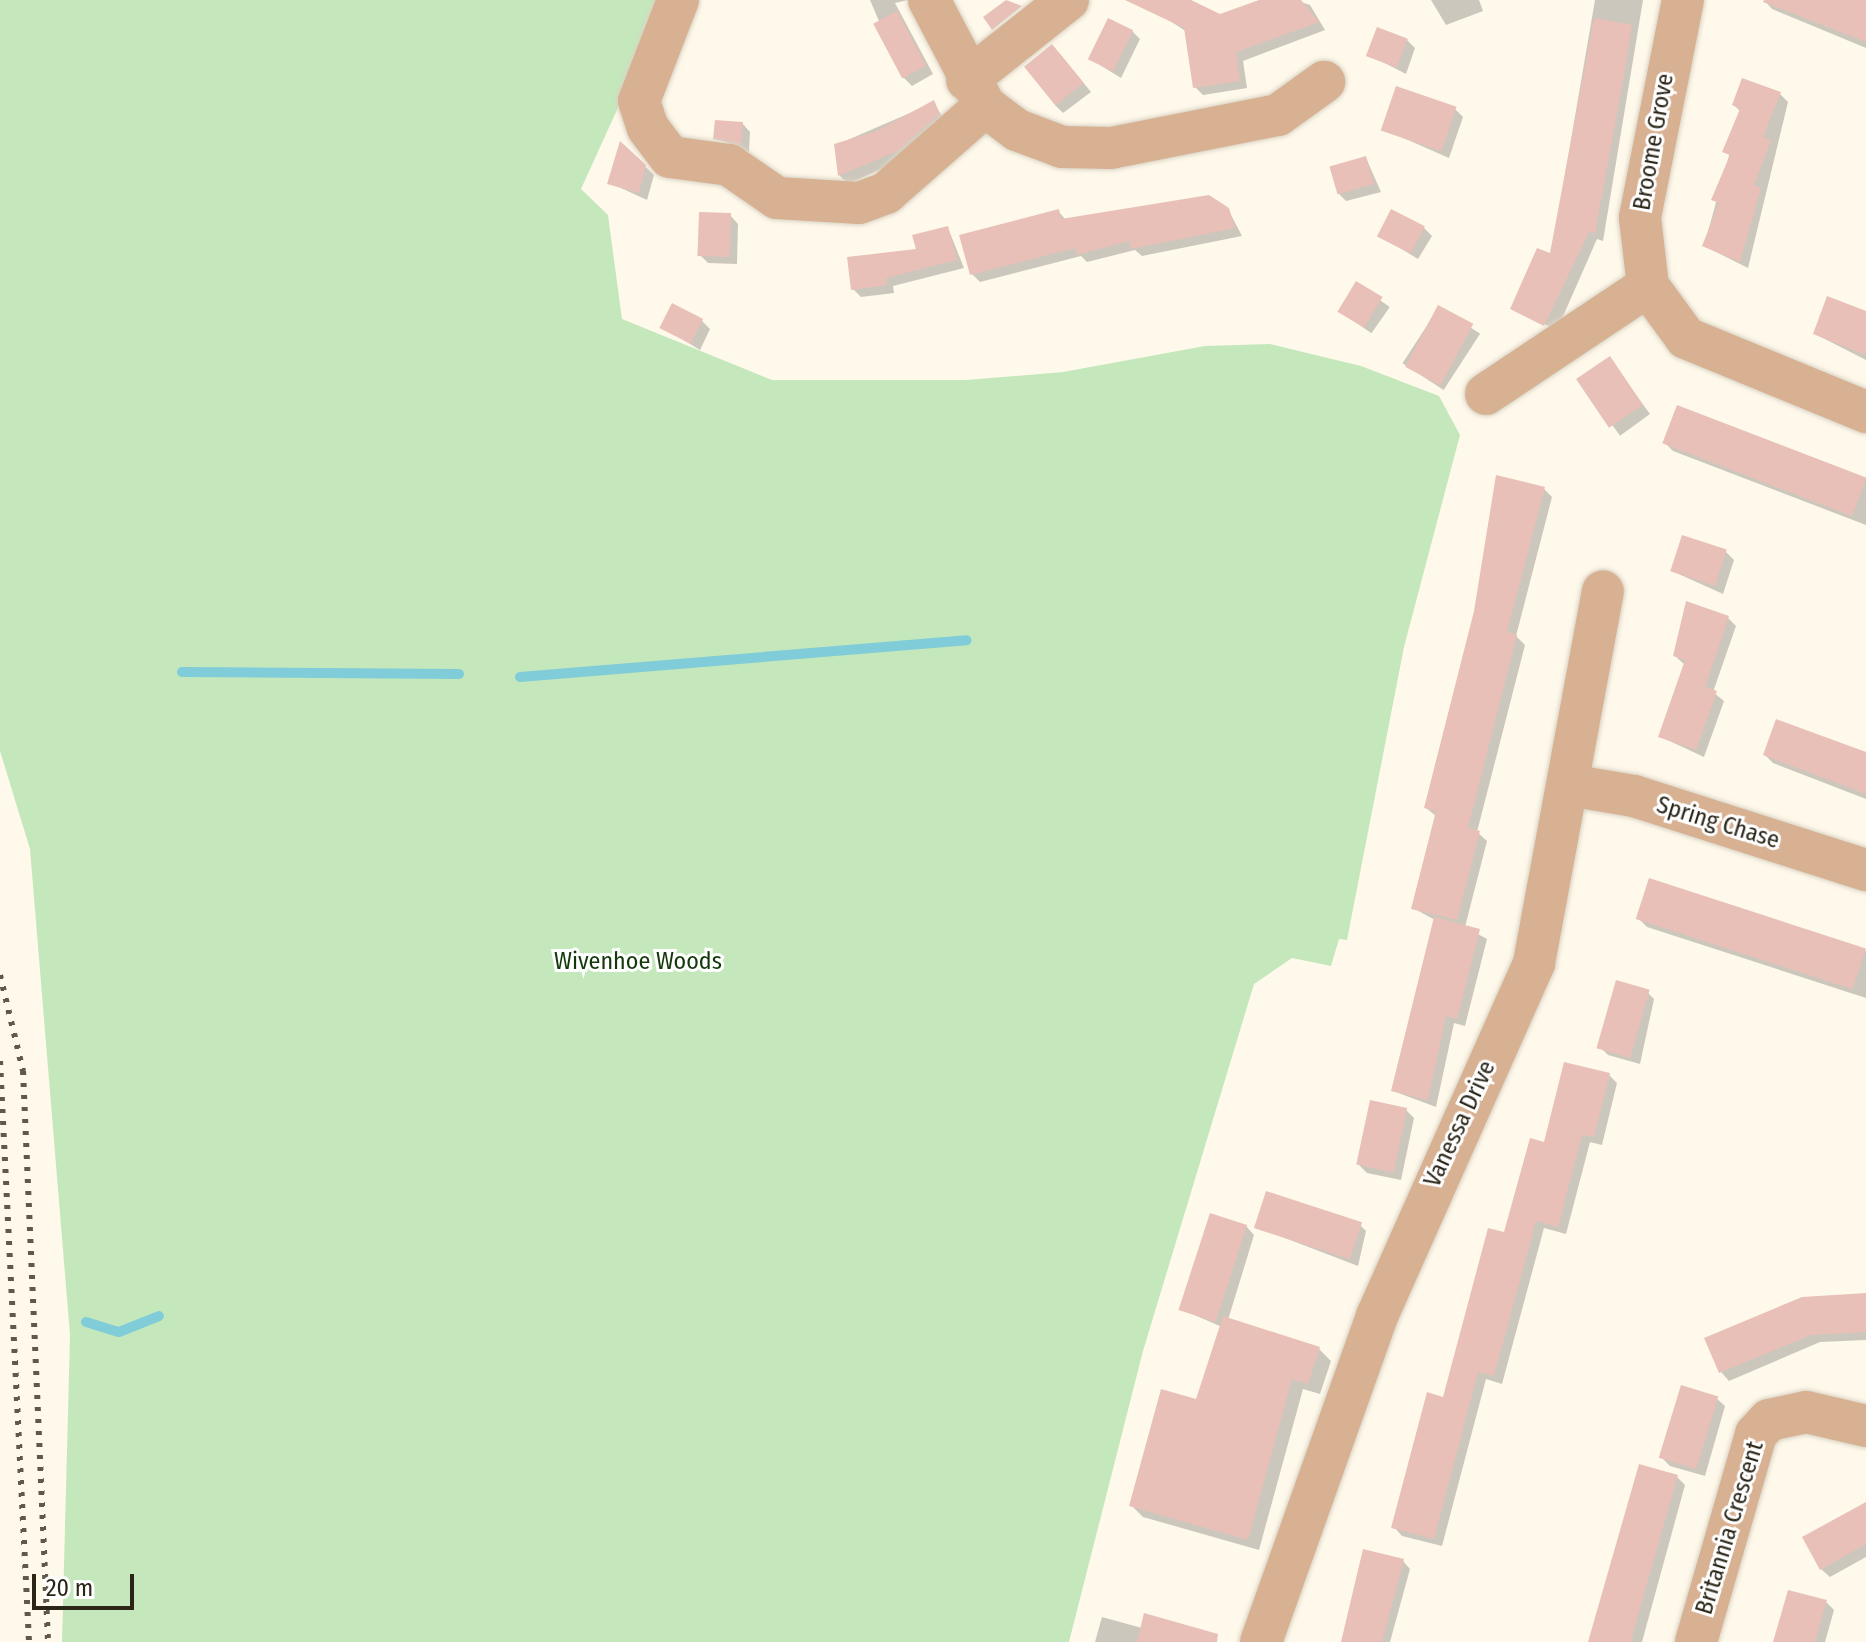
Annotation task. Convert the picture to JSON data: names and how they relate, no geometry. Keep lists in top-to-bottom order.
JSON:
{
  "streets": {
    "street": [
      "Broome Grove",
      "Spring Chase",
      "Vanessa Drive",
      "Britannia Crescent"
    ]
  },
  "crossings": [
    ["Spring Chase", "Vanessa Drive"]
  ],
  "parks": ["Wivenhoe Woods"],
  "scale_bar": "20 m"
}
